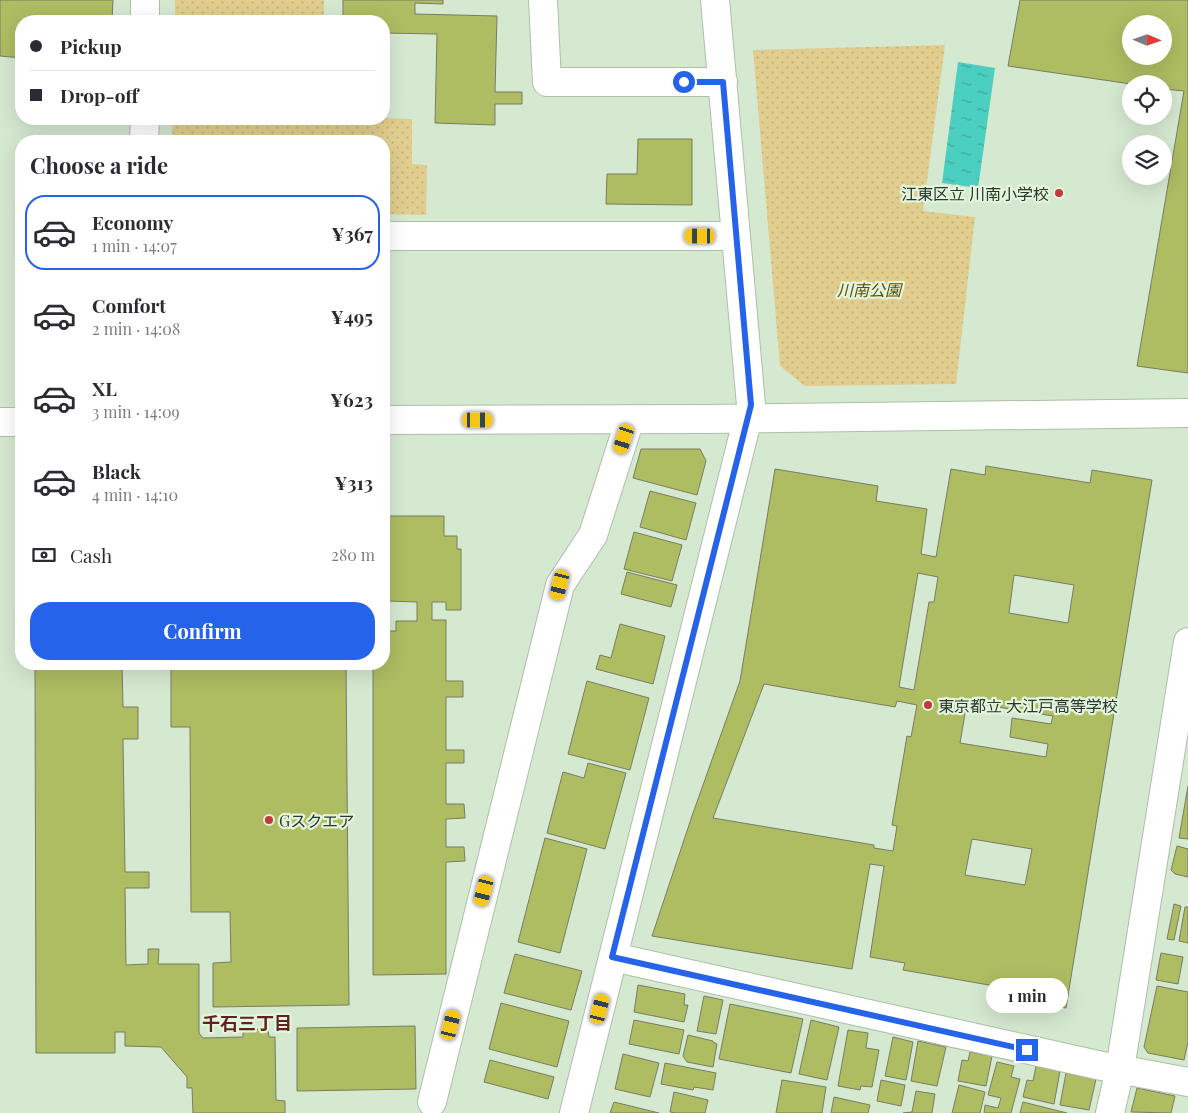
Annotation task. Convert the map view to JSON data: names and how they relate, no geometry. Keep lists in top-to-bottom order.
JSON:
{
  "districts": ["千石三丁目"],
  "parks": ["川南公園"],
  "places": ["江東区立 川南小学校", "東京都立 大江戸高等学校", "Gスクエア"],
  "north": "right",
  "page": {
    "banner": ["Pickup", "Drop-off"],
    "heading": "Choose a ride",
    "list": [
      {
        "name": "Economy",
        "note": "1 min · 14:07",
        "value": "¥367"
      },
      {
        "name": "Comfort",
        "note": "2 min · 14:08",
        "value": "¥495"
      },
      {
        "name": "XL",
        "note": "3 min · 14:09",
        "value": "¥623"
      },
      {
        "name": "Black",
        "note": "4 min · 14:10",
        "value": "¥313"
      }
    ],
    "pay": ["Cash", "280 m"],
    "buttons": "Confirm",
    "bubble": "1 min"
  }
}
